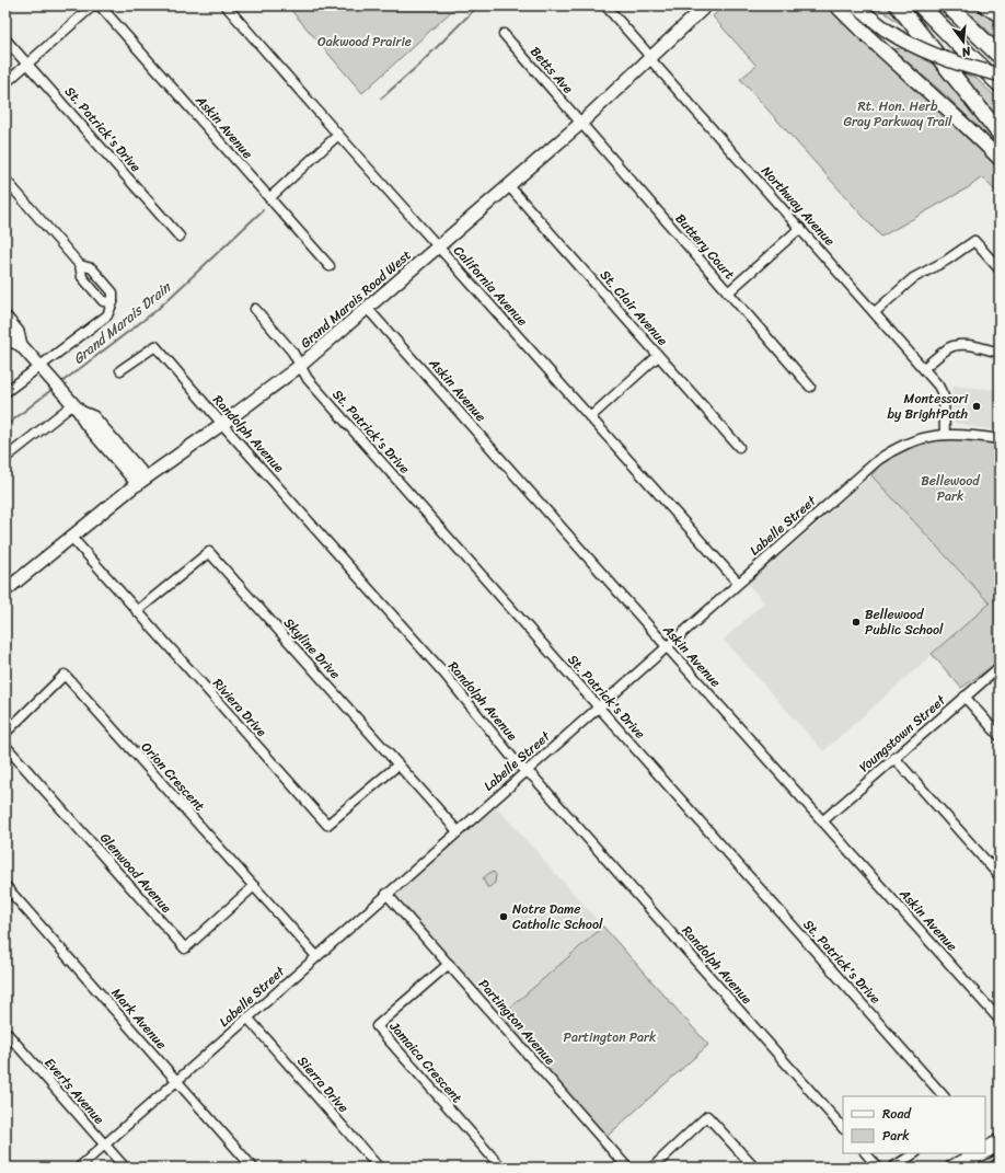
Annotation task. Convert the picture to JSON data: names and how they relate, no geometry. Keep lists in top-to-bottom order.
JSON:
{
  "streets": {
    "street": [
      "Betts Ave",
      "Askin Avenue",
      "St. Patrick's Drive",
      "Northway Avenue",
      "Buttery Court",
      "California Avenue",
      "Grand Marais Road West",
      "St. Clair Avenue",
      "Randolph Avenue",
      "Labelle Street",
      "Skyline Drive",
      "Riviera Drive",
      "Youngstown Street",
      "Orion Crescent",
      "Glenwood Avenue",
      "Mark Avenue",
      "Partington Avenue",
      "Jamaica Crescent",
      "Sierra Drive",
      "Everts Avenue"
    ]
  },
  "crossings": [
    ["Betts Ave", "Buttery Court"],
    ["Betts Ave", "Grand Marais Road West"],
    ["Askin Avenue", "Grand Marais Road West"],
    ["Askin Avenue", "Labelle Street"],
    ["Askin Avenue", "Youngstown Street"],
    ["St. Patrick's Drive", "Grand Marais Road West"],
    ["St. Patrick's Drive", "Labelle Street"],
    ["Northway Avenue", "Grand Marais Road West"],
    ["Northway Avenue", "Labelle Street"],
    ["Buttery Court", "Grand Marais Road West"],
    ["California Avenue", "Grand Marais Road West"],
    ["California Avenue", "Labelle Street"],
    ["Grand Marais Road West", "St. Clair Avenue"],
    ["Grand Marais Road West", "Randolph Avenue"],
    ["Grand Marais Road West", "Riviera Drive"],
    ["Randolph Avenue", "Labelle Street"],
    ["Labelle Street", "Skyline Drive"],
    ["Labelle Street", "Orion Crescent"],
    ["Labelle Street", "Mark Avenue"],
    ["Labelle Street", "Partington Avenue"],
    ["Labelle Street", "Sierra Drive"],
    ["Labelle Street", "Everts Avenue"],
    ["Skyline Drive", "Riviera Drive"],
    ["Orion Crescent", "Glenwood Avenue"],
    ["Partington Avenue", "Jamaica Crescent"]
  ],
  "water": ["Grand Marais Drain"],
  "parks": [
    "Oakwood Prairie",
    "Rt. Hon. Herb Gray Parkway Trail",
    "Bellewood Park",
    "Partington Park"
  ],
  "places": ["Montessori by BrightPath", "Bellewood Public School", "Notre Dame Catholic School"],
  "legend": ["Road", "Park"],
  "north": "bottom"
}
